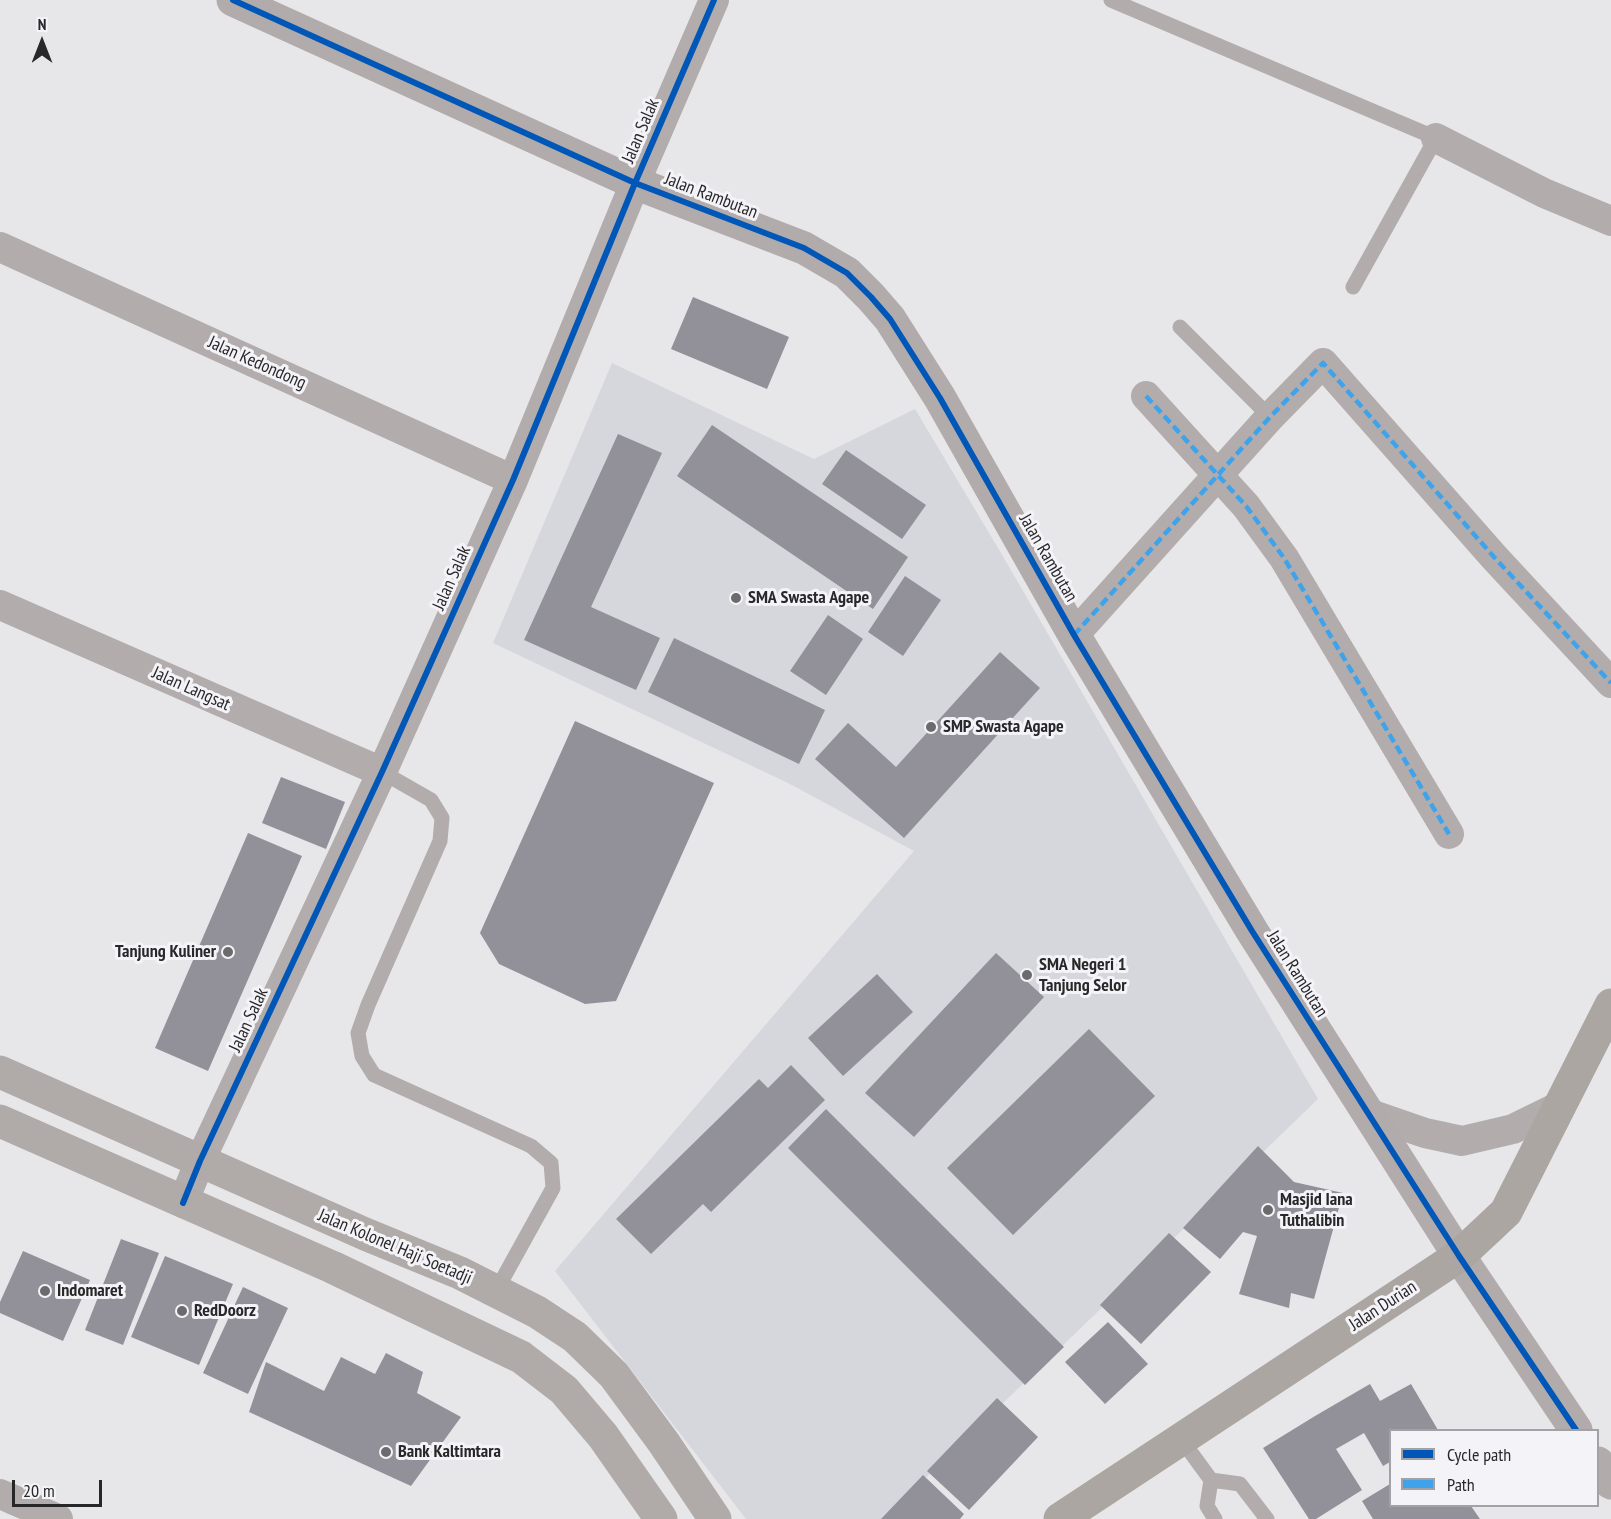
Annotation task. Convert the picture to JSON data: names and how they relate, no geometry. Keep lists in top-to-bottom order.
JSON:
{
  "streets": {
    "highway": ["Jalan Kolonel Haji Soetadji"],
    "main road": ["Jalan Durian"],
    "street": [
      "Jalan Salak",
      "Jalan Rambutan",
      "Jalan Kedondong",
      "Jalan Langsat"
    ]
  },
  "crossings": [
    ["Jalan Salak", "Jalan Rambutan"],
    ["Jalan Salak", "Jalan Kedondong"],
    ["Jalan Salak", "Jalan Langsat"],
    ["Jalan Salak", "Jalan Kolonel Haji Soetadji"],
    ["Jalan Rambutan", "Jalan Durian"]
  ],
  "places": [
    "SMA Swasta Agape",
    "SMP Swasta Agape",
    "Tanjung Kuliner",
    "SMA Negeri 1 Tanjung Selor",
    "Masjid Iana Tuthalibin",
    "Indomaret",
    "RedDoorz",
    "Bank Kaltimtara"
  ],
  "legend": ["Cycle path", "Path"],
  "scale_bar": "20 m",
  "north": "top"
}
